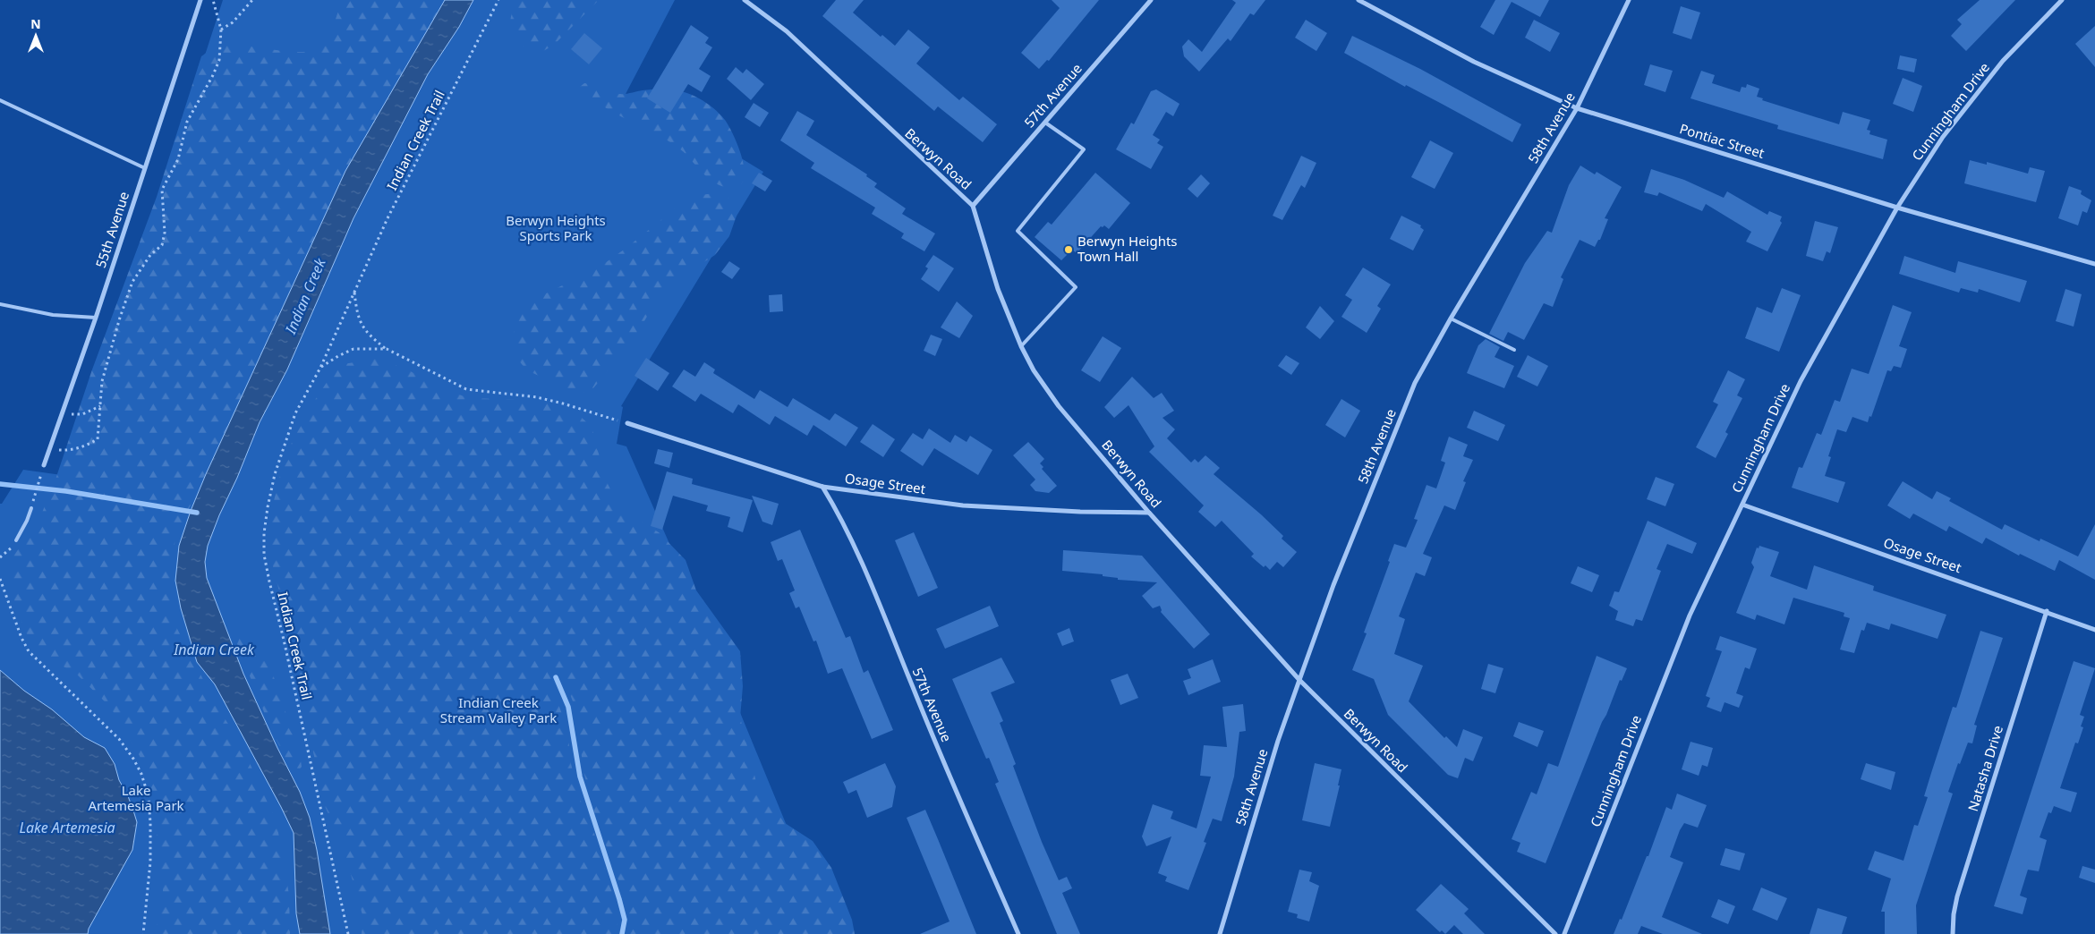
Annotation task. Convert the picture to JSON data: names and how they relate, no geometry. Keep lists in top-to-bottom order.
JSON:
{
  "streets": {
    "street": [
      "57th Avenue",
      "Cunningham Drive",
      "58th Avenue",
      "Pontiac Street",
      "Berwyn Road",
      "55th Avenue",
      "Osage Street",
      "Natasha Drive"
    ],
    "path": ["Indian Creek Trail"]
  },
  "crossings": [
    ["57th Avenue", "Berwyn Road"],
    ["57th Avenue", "Osage Street"],
    ["Cunningham Drive", "Pontiac Street"],
    ["Cunningham Drive", "Osage Street"],
    ["58th Avenue", "Pontiac Street"],
    ["58th Avenue", "Berwyn Road"],
    ["Indian Creek Trail", "Osage Street"],
    ["Berwyn Road", "Osage Street"],
    ["Osage Street", "Natasha Drive"]
  ],
  "water": ["Indian Creek", "Lake Artemesia"],
  "parks": ["Berwyn Heights Sports Park", "Indian Creek Stream Valley Park", "Lake Artemesia Park"],
  "places": ["Berwyn Heights Town Hall"],
  "north": "top"
}
